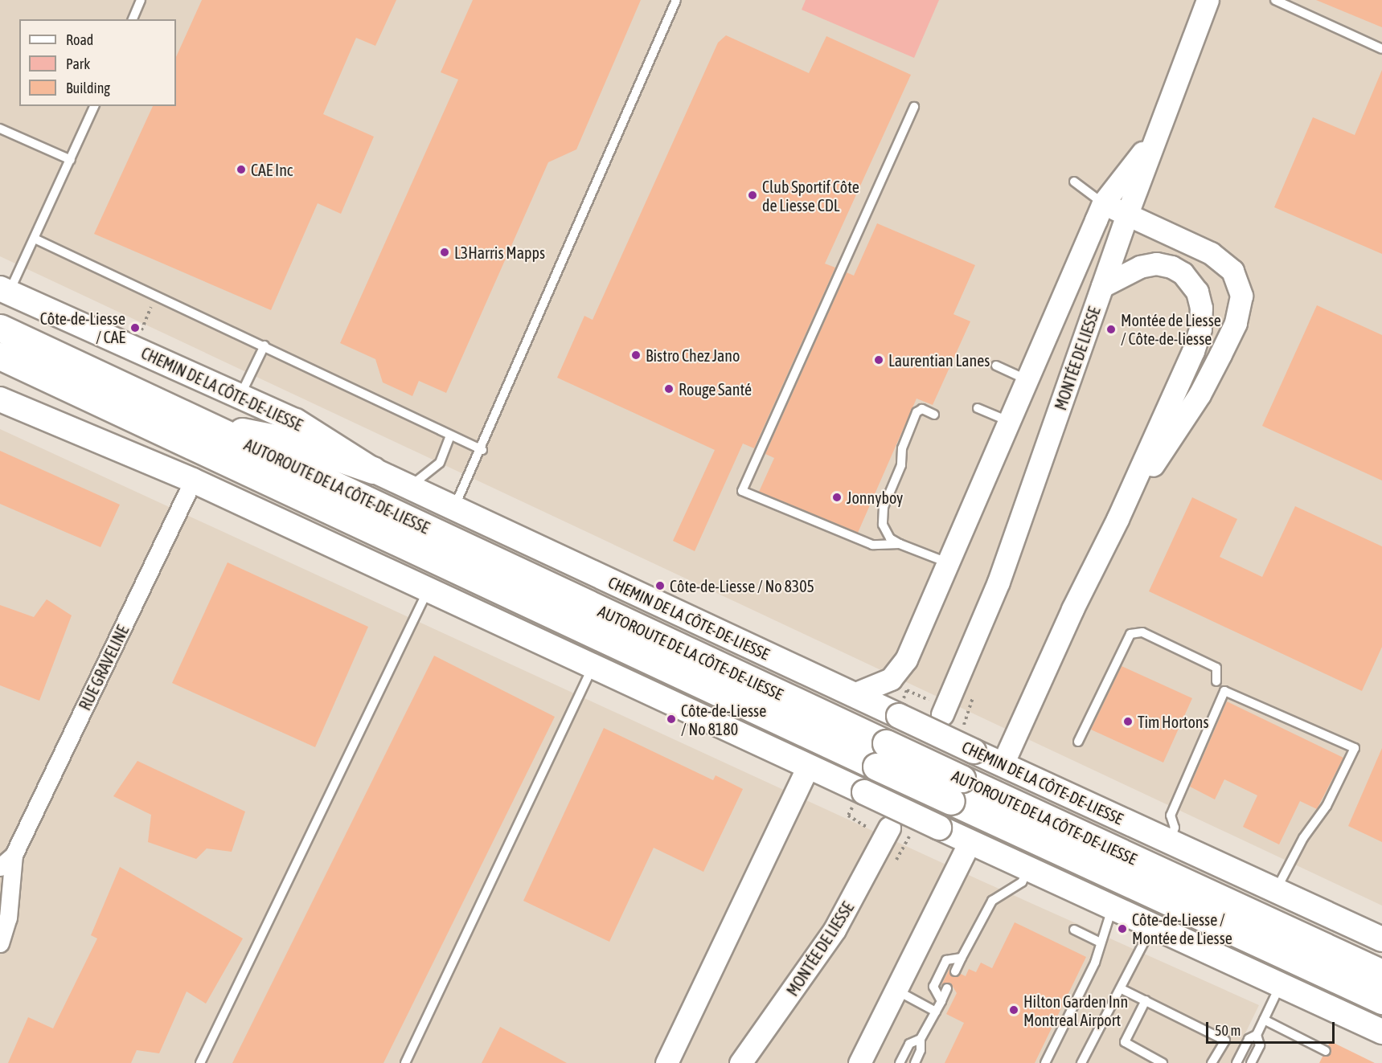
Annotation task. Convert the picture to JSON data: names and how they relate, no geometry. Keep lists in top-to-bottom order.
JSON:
{
  "streets": {
    "highway": ["AUTOROUTE DE LA CÔTE-DE-LIESSE"],
    "main road": ["CHEMIN DE LA CÔTE-DE-LIESSE"],
    "street": ["MONTÉE DE LIESSE", "RUE GRAVELINE"]
  },
  "places": [
    "CAE Inc",
    "Club Sportif Côte de Liesse CDL",
    "L3Harris Mapps",
    "Côte-de-Liesse / CAE",
    "Montée de Liesse / Côte-de-liesse",
    "Bistro Chez Jano",
    "Laurentian Lanes",
    "Rouge Santé",
    "Jonnyboy",
    "Côte-de-Liesse / No 8305",
    "Côte-de-Liesse / No 8180",
    "Tim Hortons",
    "Côte-de-Liesse / Montée de Liesse",
    "Hilton Garden Inn Montreal Airport"
  ],
  "legend": ["Road", "Park", "Building"],
  "scale_bar": "50 m"
}
